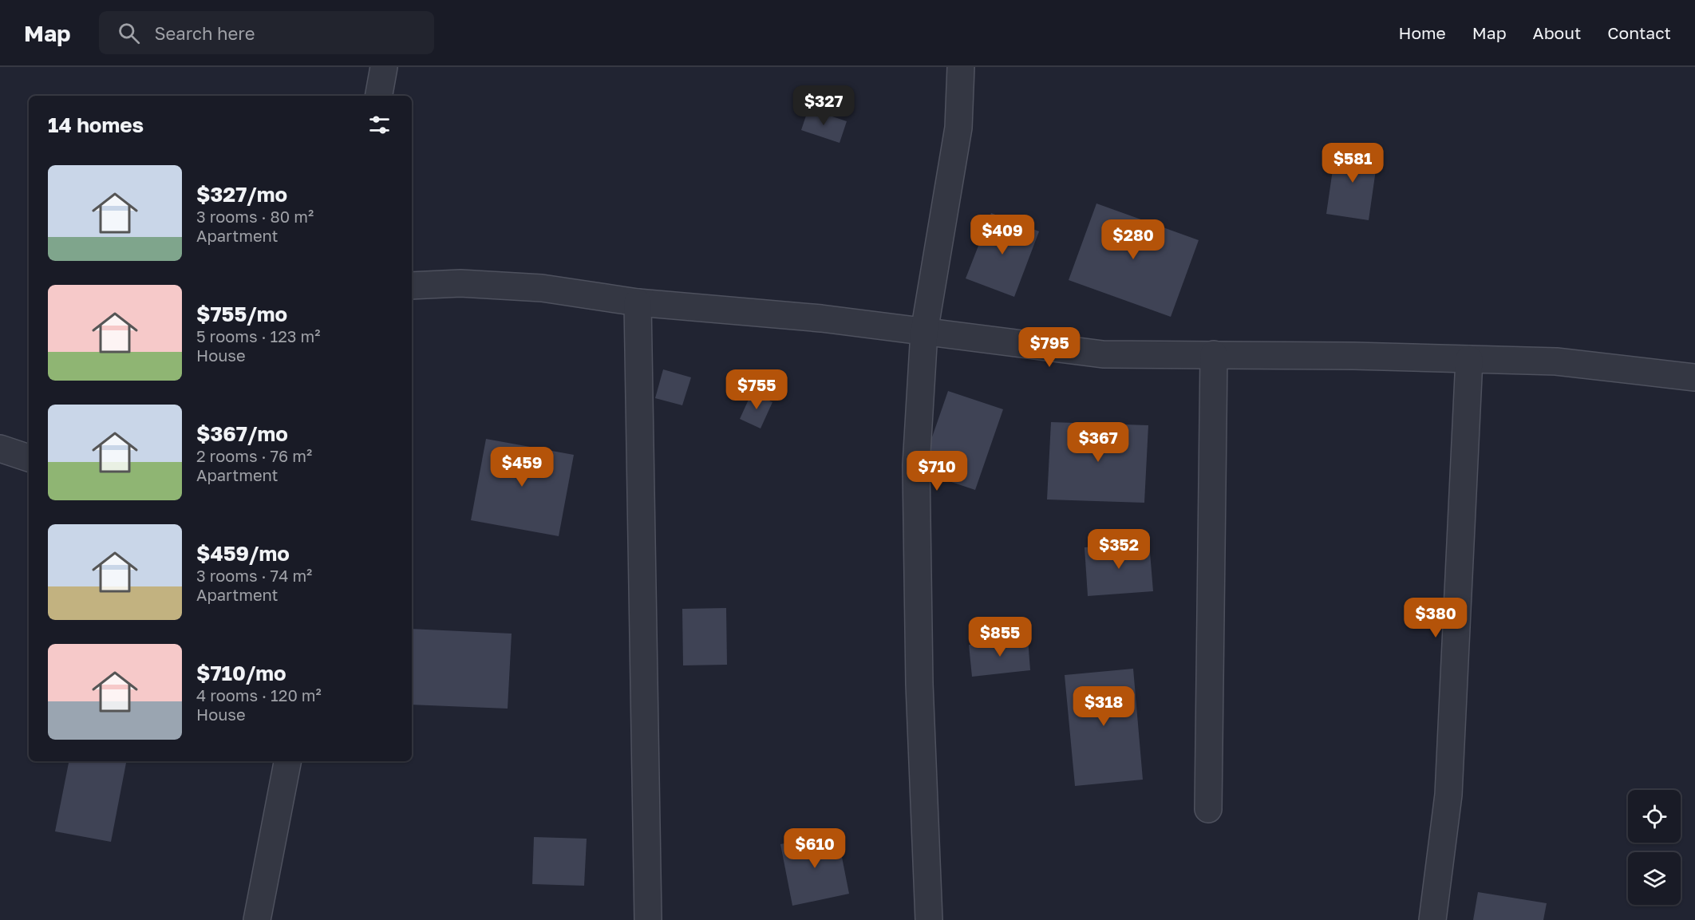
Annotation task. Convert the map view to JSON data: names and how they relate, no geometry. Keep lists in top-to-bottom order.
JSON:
{
  "page": {
    "header": "Map",
    "search": "Search here",
    "nav": [
      "Home",
      "Map",
      "About",
      "Contact"
    ],
    "price": [
      "$327",
      "$581",
      "$409",
      "$280",
      "$795",
      "$755",
      "$367",
      "$459",
      "$710",
      "$352",
      "$380",
      "$855",
      "$318",
      "$610"
    ],
    "heading": "14 homes",
    "list": [
      {
        "name": "$327/mo",
        "note": "3 rooms · 80 m² · Apartment"
      },
      {
        "name": "$755/mo",
        "note": "5 rooms · 123 m² · House"
      },
      {
        "name": "$367/mo",
        "note": "2 rooms · 76 m² · Apartment"
      },
      {
        "name": "$459/mo",
        "note": "3 rooms · 74 m² · Apartment"
      },
      {
        "name": "$710/mo",
        "note": "4 rooms · 120 m² · House"
      }
    ]
  }
}
